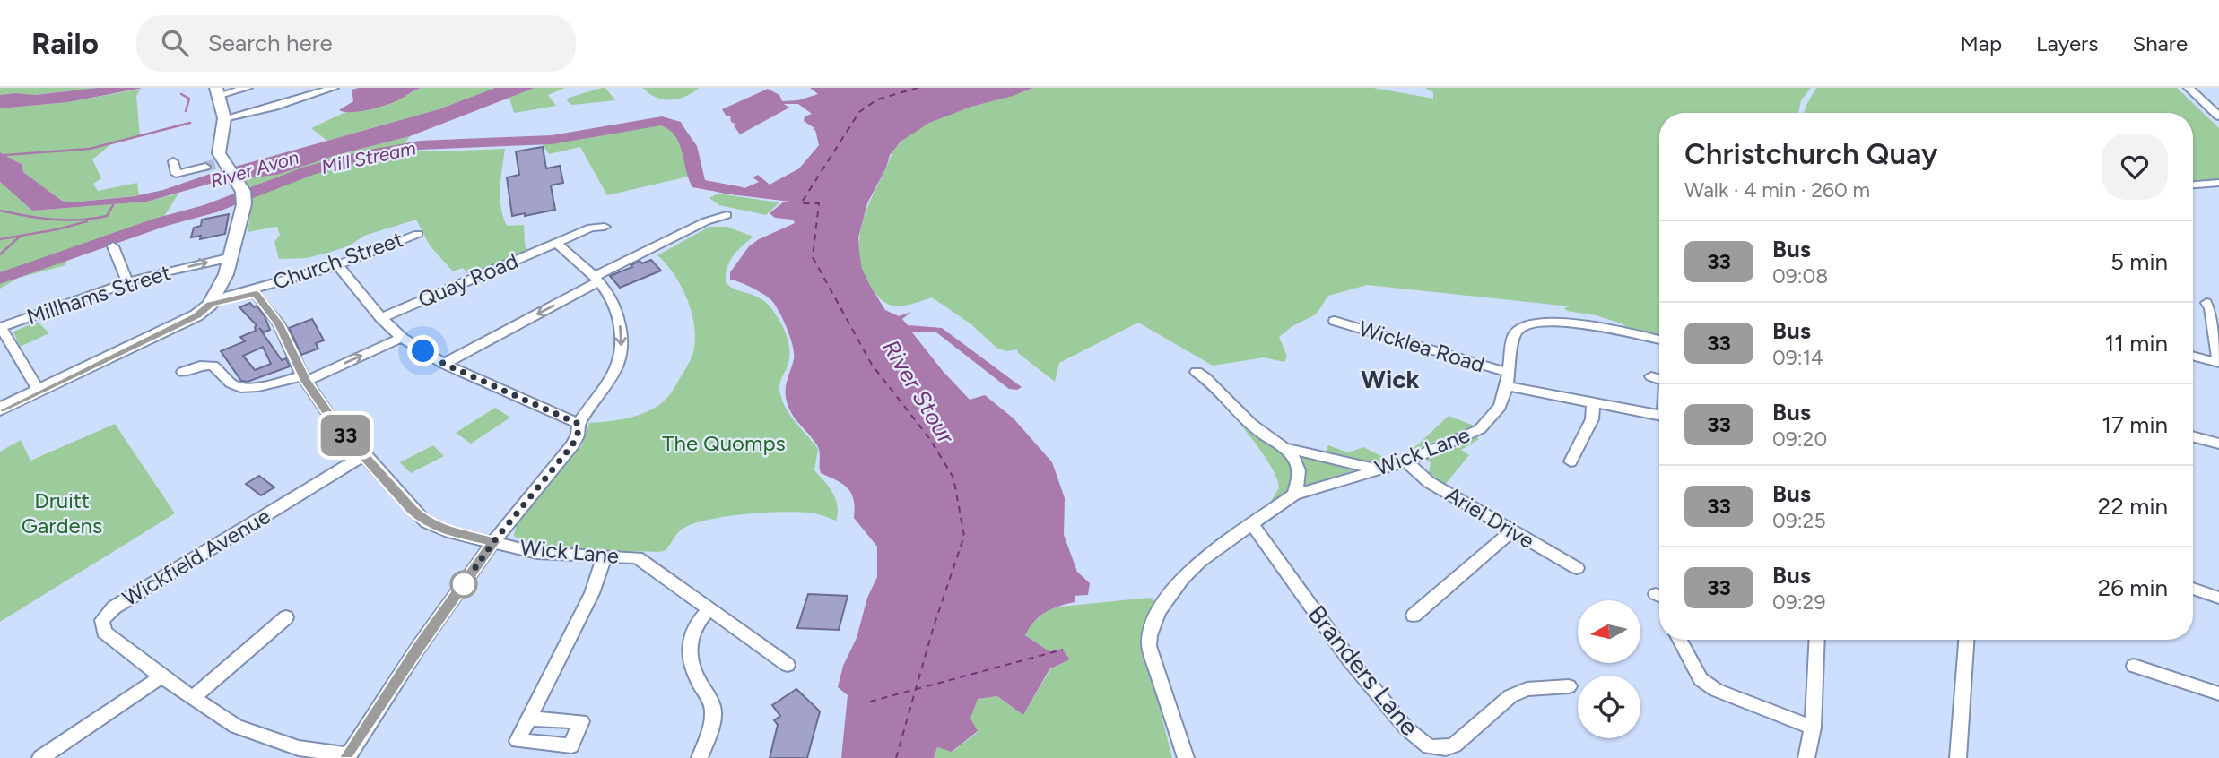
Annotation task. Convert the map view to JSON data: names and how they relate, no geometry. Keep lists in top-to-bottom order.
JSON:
{
  "streets": {
    "street": [
      "Church Street",
      "Quay Road",
      "Millhams Street",
      "Wicklea Road",
      "Wick Lane",
      "Ariel Drive",
      "Wickfield Avenue",
      "Branders Lane"
    ]
  },
  "crossings": [
    ["Church Street", "Wick Lane"],
    ["Wicklea Road", "Wick Lane"],
    ["Wick Lane", "Ariel Drive"],
    ["Wick Lane", "Wickfield Avenue"],
    ["Wick Lane", "Branders Lane"]
  ],
  "districts": ["Wick"],
  "water": ["Mill Stream", "River Avon", "River Stour"],
  "parks": ["The Quomps", "Druitt Gardens"],
  "lines": ["bus line 33"],
  "north": "left",
  "page": {
    "header": "Railo",
    "search": "Search here",
    "nav": ["Map", "Layers", "Share"],
    "on_map": "33",
    "heading": ["Christchurch Quay", "Walk · 4 min · 260 m"],
    "list": [
      {
        "mark": "33",
        "name": "Bus",
        "note": "09:08",
        "value": "5 min"
      },
      {
        "mark": "33",
        "name": "Bus",
        "note": "09:14",
        "value": "11 min"
      },
      {
        "mark": "33",
        "name": "Bus",
        "note": "09:20",
        "value": "17 min"
      },
      {
        "mark": "33",
        "name": "Bus",
        "note": "09:25",
        "value": "22 min"
      },
      {
        "mark": "33",
        "name": "Bus",
        "note": "09:29",
        "value": "26 min"
      }
    ]
  }
}
